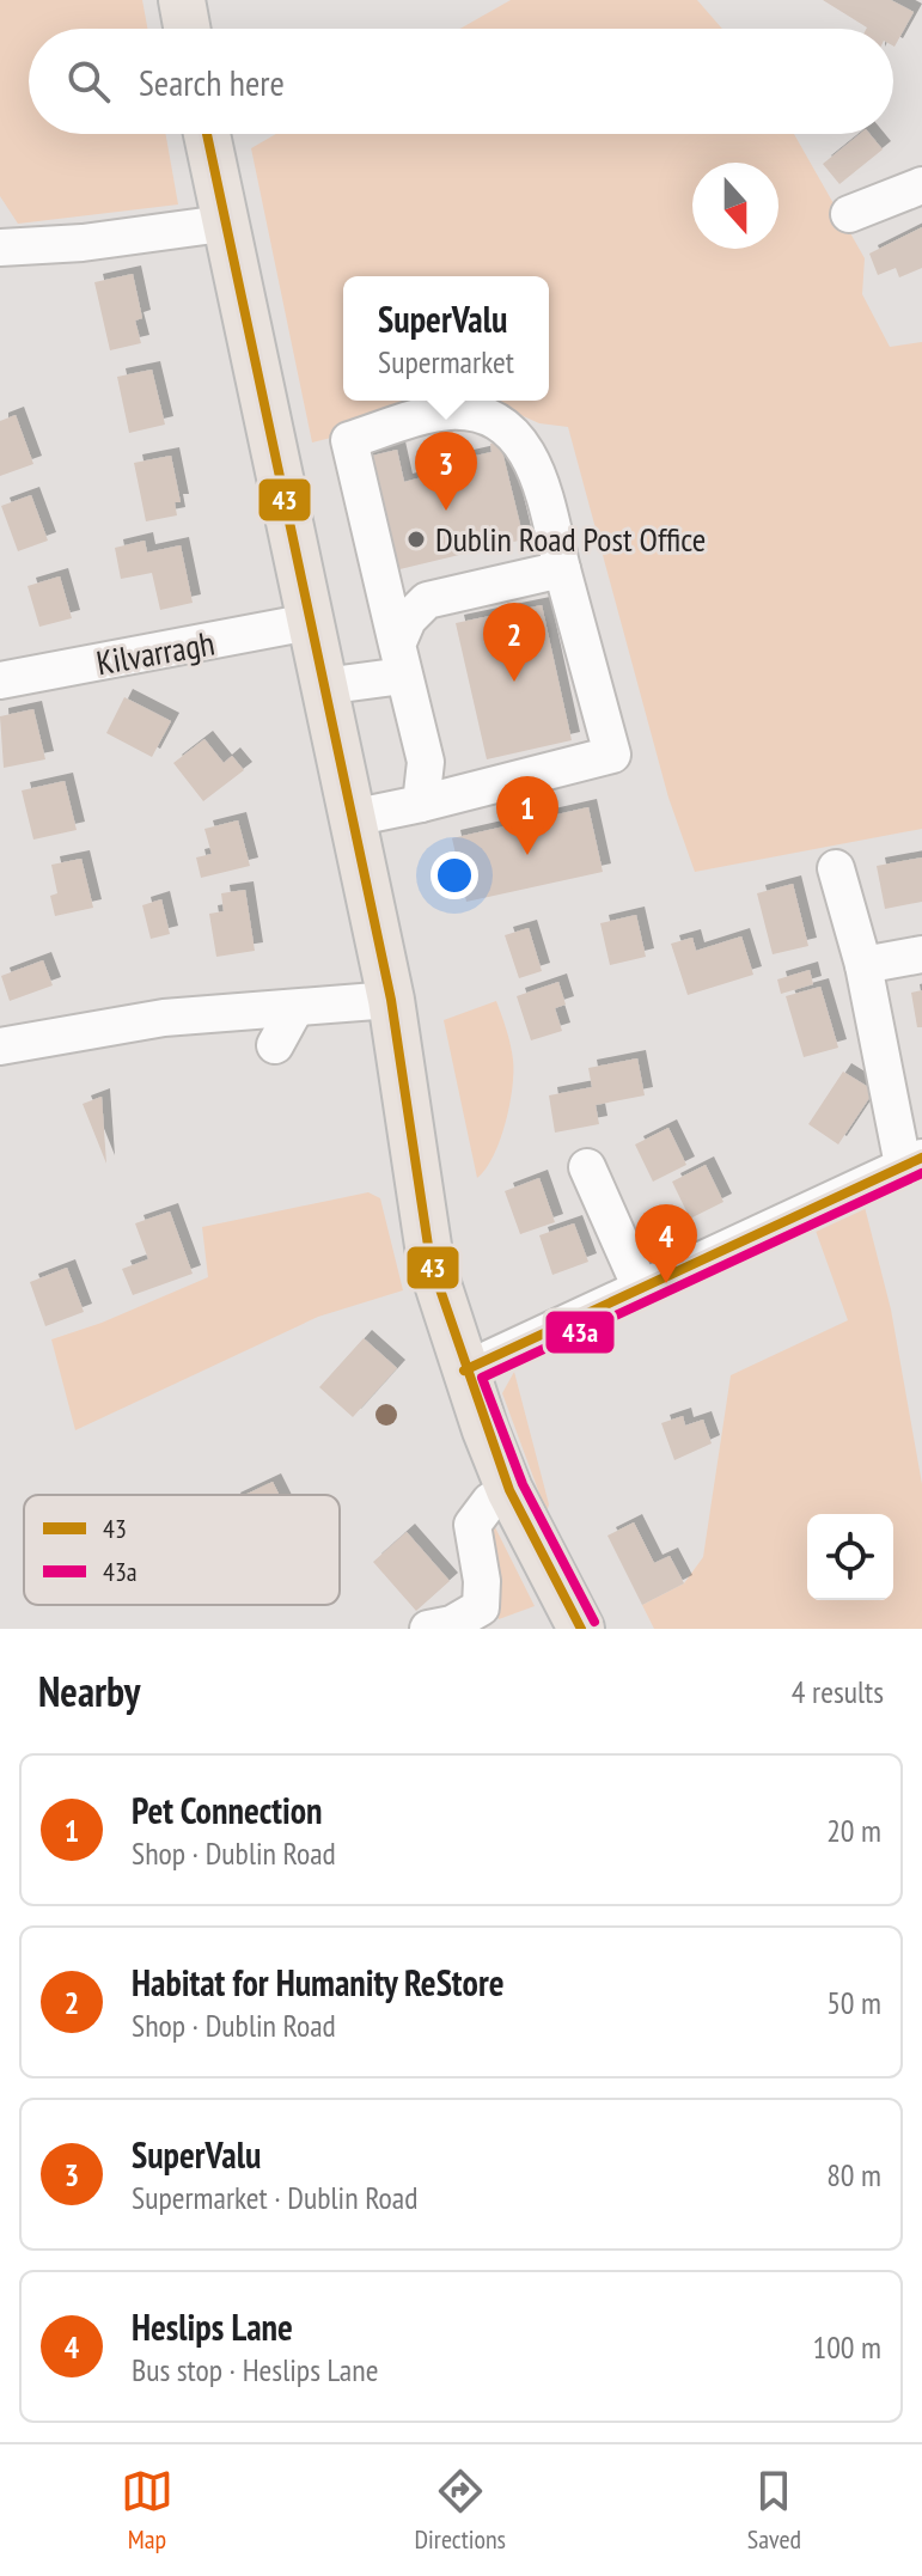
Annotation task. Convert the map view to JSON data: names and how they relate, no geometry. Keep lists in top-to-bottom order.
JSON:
{
  "streets": {
    "street": ["Kilvarragh"]
  },
  "places": ["Dublin Road Post Office"],
  "lines": ["transit line 43", "transit line 43a"],
  "legend": ["43", "43a"],
  "north": "bottom",
  "page": {
    "search": "Search here",
    "popup": ["SuperValu", "Supermarket"],
    "pins": [
      "3",
      "2",
      "1",
      "4"
    ],
    "heading": ["Nearby", "4 results"],
    "list": [
      {
        "mark": "1",
        "name": "Pet Connection",
        "note": "Shop · Dublin Road",
        "value": "20 m"
      },
      {
        "mark": "2",
        "name": "Habitat for Humanity ReStore",
        "note": "Shop · Dublin Road",
        "value": "50 m"
      },
      {
        "mark": "3",
        "name": "SuperValu",
        "note": "Supermarket · Dublin Road",
        "value": "80 m"
      },
      {
        "mark": "4",
        "name": "Heslips Lane",
        "note": "Bus stop · Heslips Lane",
        "value": "100 m"
      }
    ],
    "nav": ["Map", "Directions", "Saved"]
  }
}
